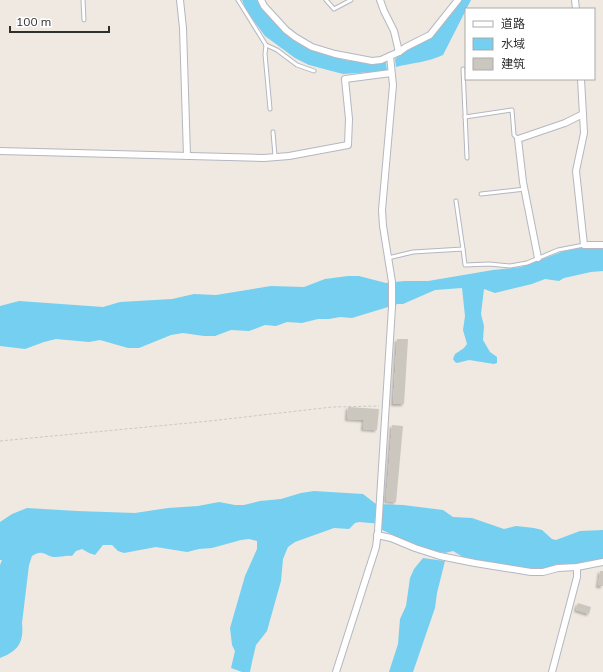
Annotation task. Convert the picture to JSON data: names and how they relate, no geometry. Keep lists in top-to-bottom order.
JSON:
{
  "legend": ["道路", "水域", "建筑"],
  "scale_bar": "100 m"
}
